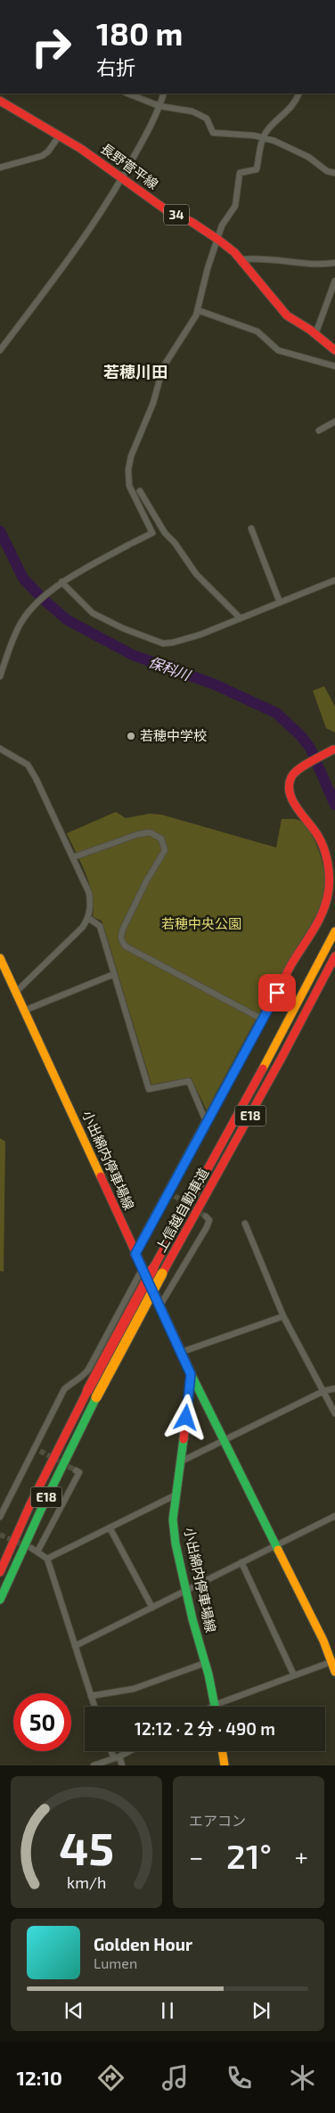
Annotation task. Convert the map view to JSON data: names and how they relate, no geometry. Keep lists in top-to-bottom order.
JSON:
{
  "streets": {
    "main road": [
      "長野菅平線",
      "34",
      "E18",
      "小出綿内停車場線",
      "上信越自動車道"
    ]
  },
  "districts": ["若穂川田"],
  "water": ["保科川"],
  "parks": ["若穂中央公園"],
  "places": ["若穂中学校"],
  "page": {
    "turn": ["180 m", "右折"],
    "limit": "50",
    "trip": "12:12 · 2 分 · 490 m",
    "tile": "エアコン",
    "heat": ["−", "21°", "+"],
    "song": ["Golden Hour", "Lumen"],
    "tabs": "12:10",
    "gauge": ["45", "km/h"]
  }
}
